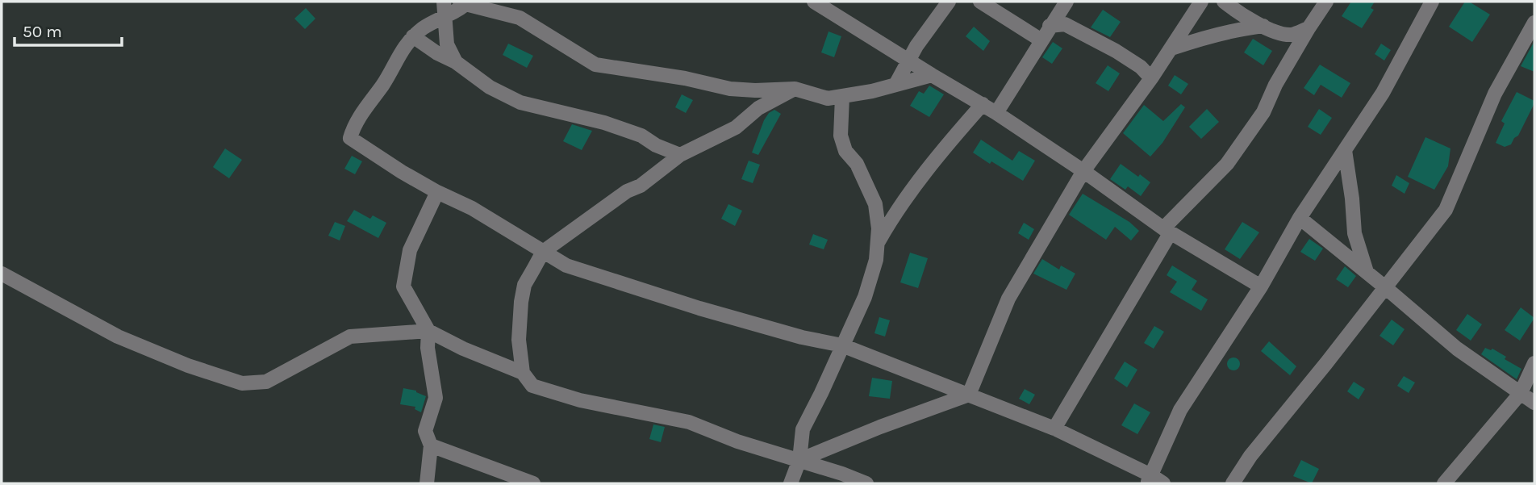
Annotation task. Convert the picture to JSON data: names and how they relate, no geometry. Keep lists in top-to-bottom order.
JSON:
{
  "scale_bar": "50 m"
}
